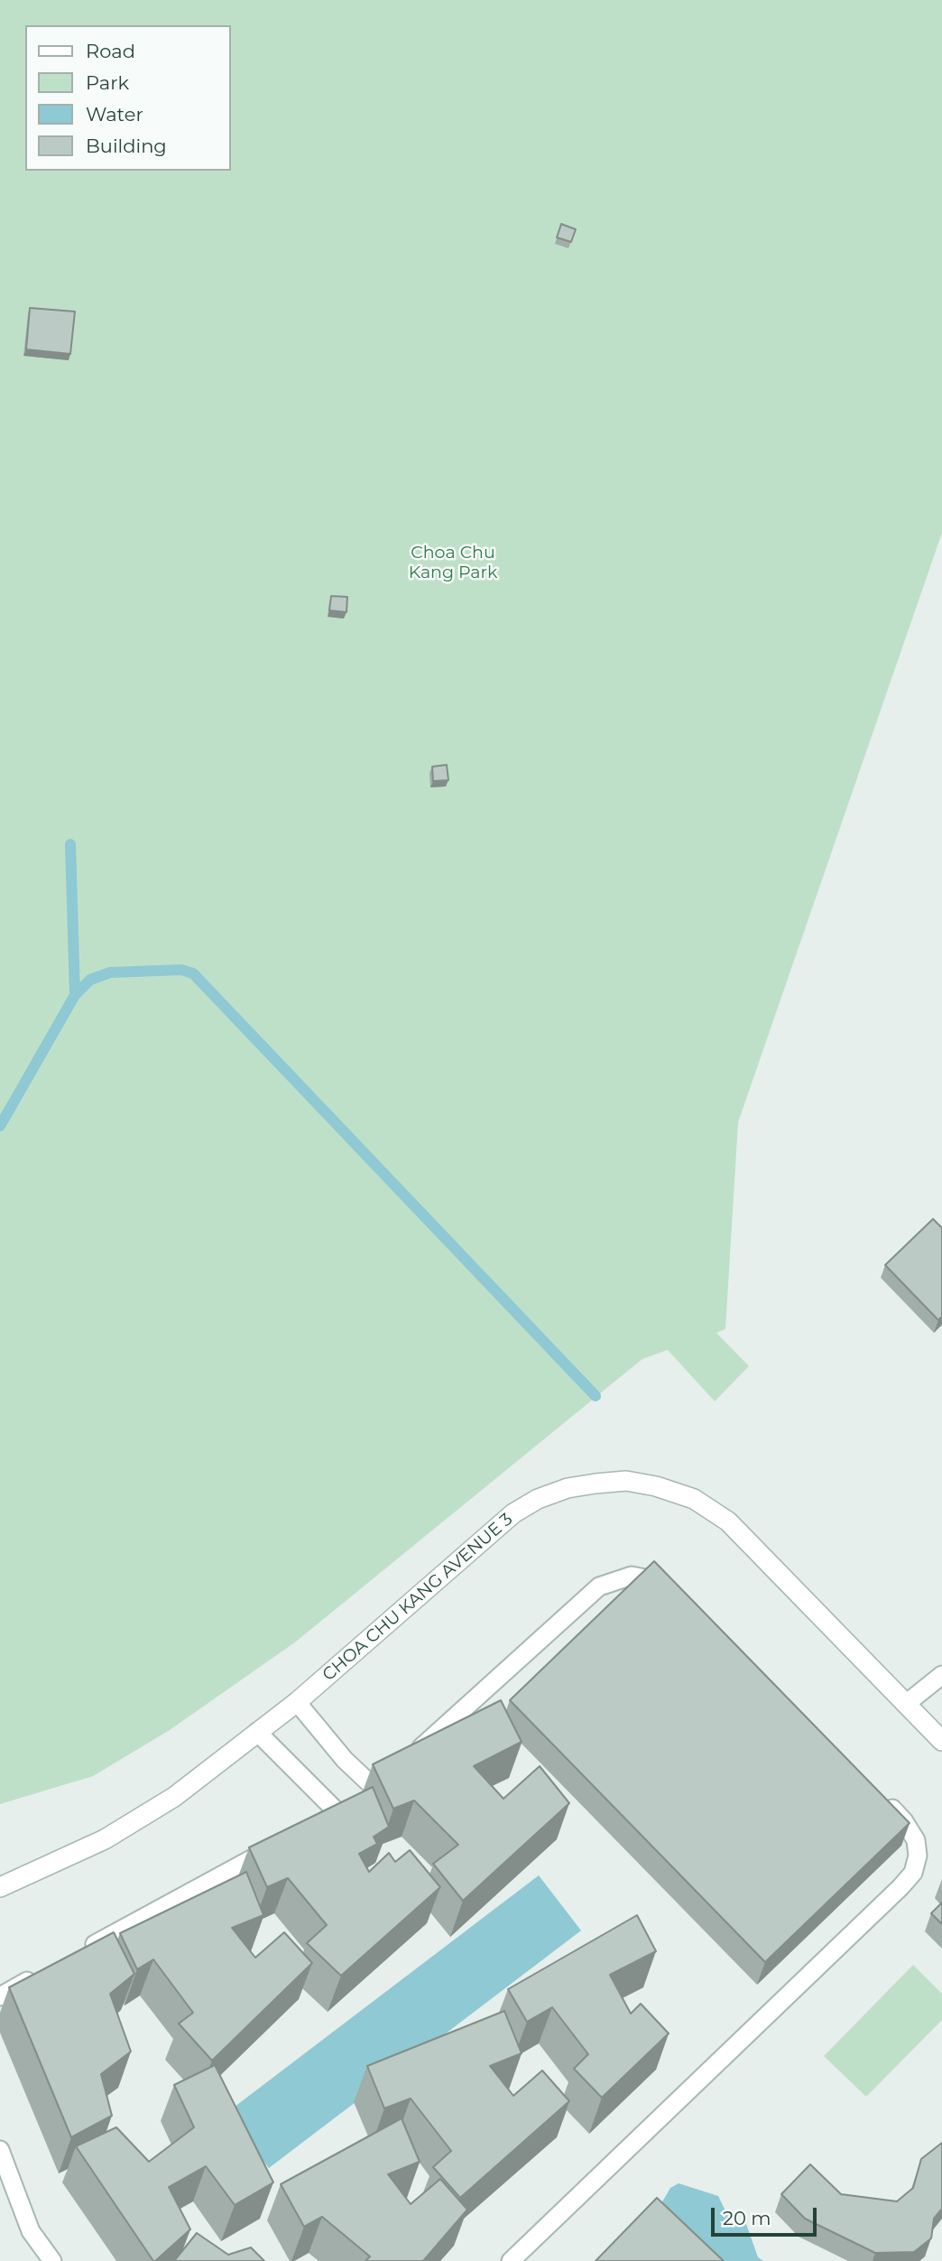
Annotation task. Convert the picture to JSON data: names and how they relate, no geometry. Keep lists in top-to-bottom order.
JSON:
{
  "streets": {
    "street": ["CHOA CHU KANG AVENUE 3"]
  },
  "parks": ["Choa Chu Kang Park"],
  "legend": [
    "Road",
    "Park",
    "Water",
    "Building"
  ],
  "scale_bar": "20 m"
}
